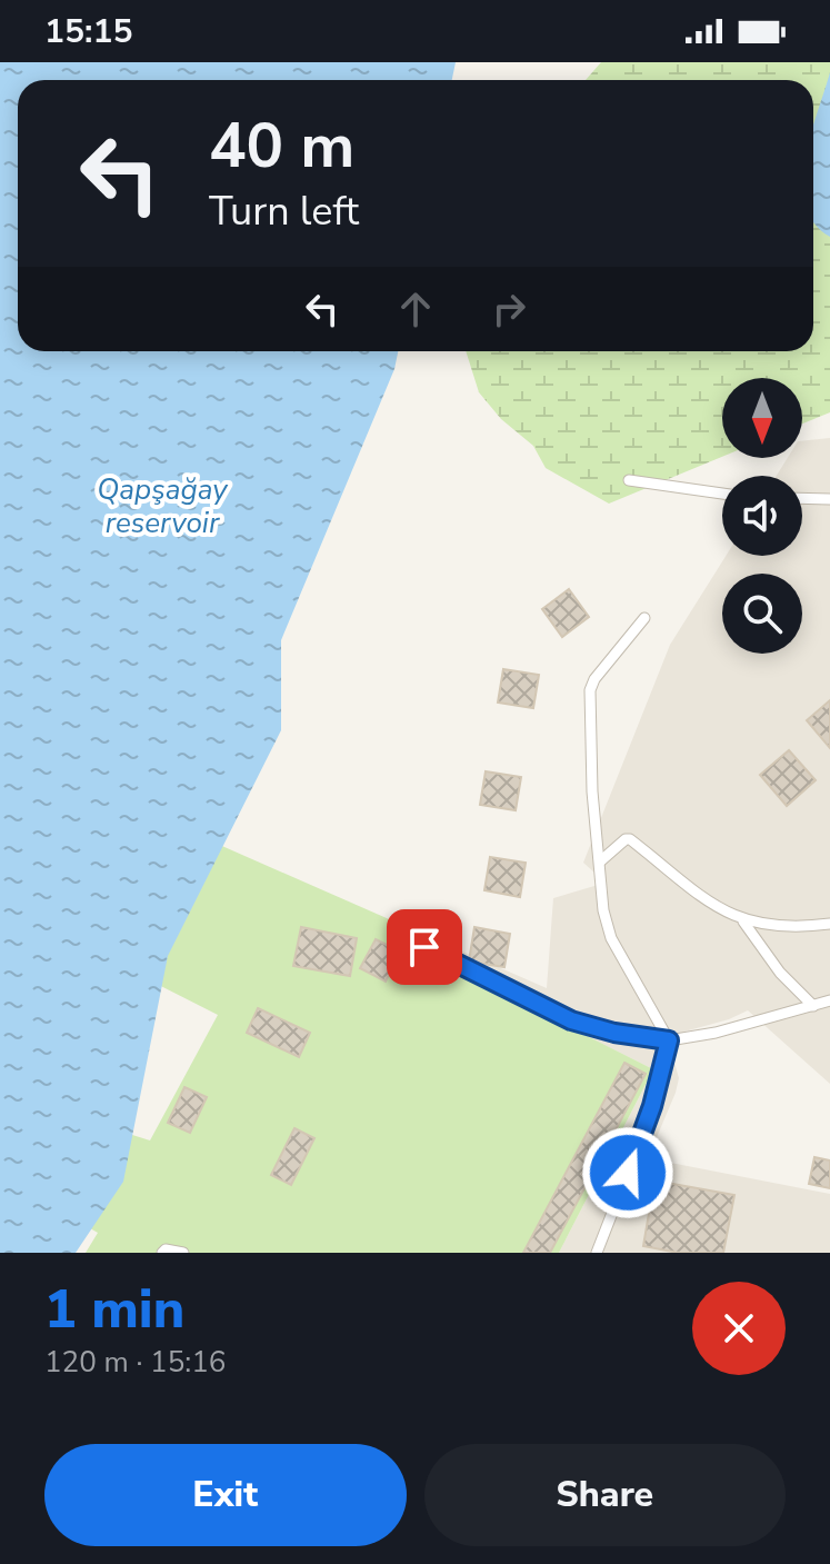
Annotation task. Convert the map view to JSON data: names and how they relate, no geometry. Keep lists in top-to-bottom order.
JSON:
{
  "water": ["Qapşağay reservoir"],
  "north": "bottom",
  "page": {
    "status": "15:15",
    "turn": ["40 m", "Turn left"],
    "heading": ["1 min", "120 m · 15:16"],
    "buttons": ["Exit", "Share"]
  }
}
